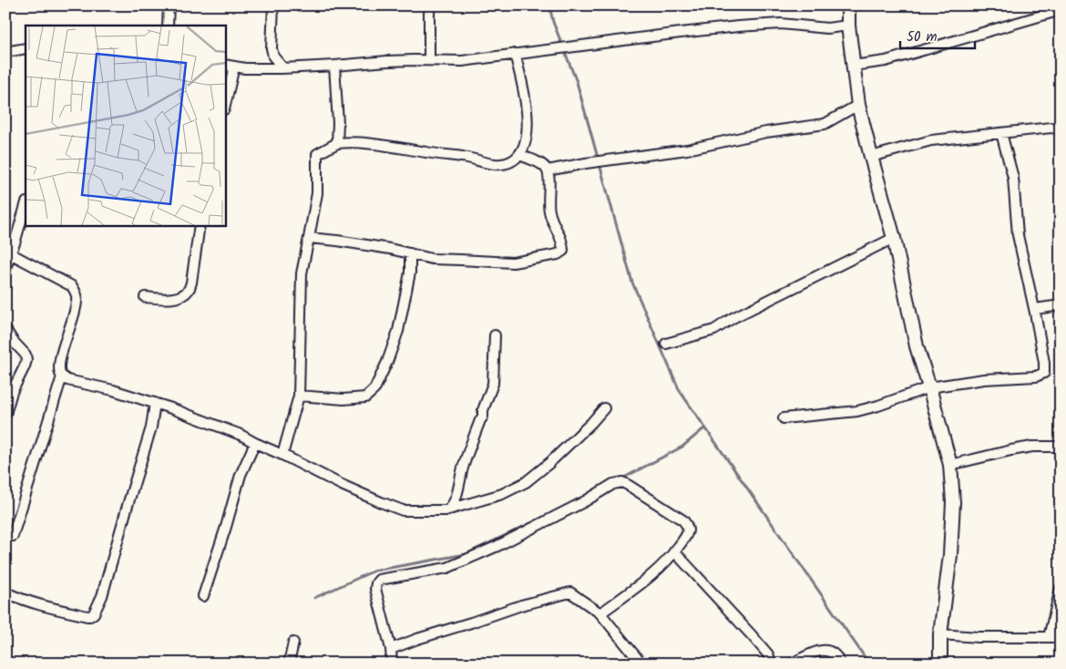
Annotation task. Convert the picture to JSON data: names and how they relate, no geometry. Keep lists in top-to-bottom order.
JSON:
{
  "scale_bar": "50 m"
}
